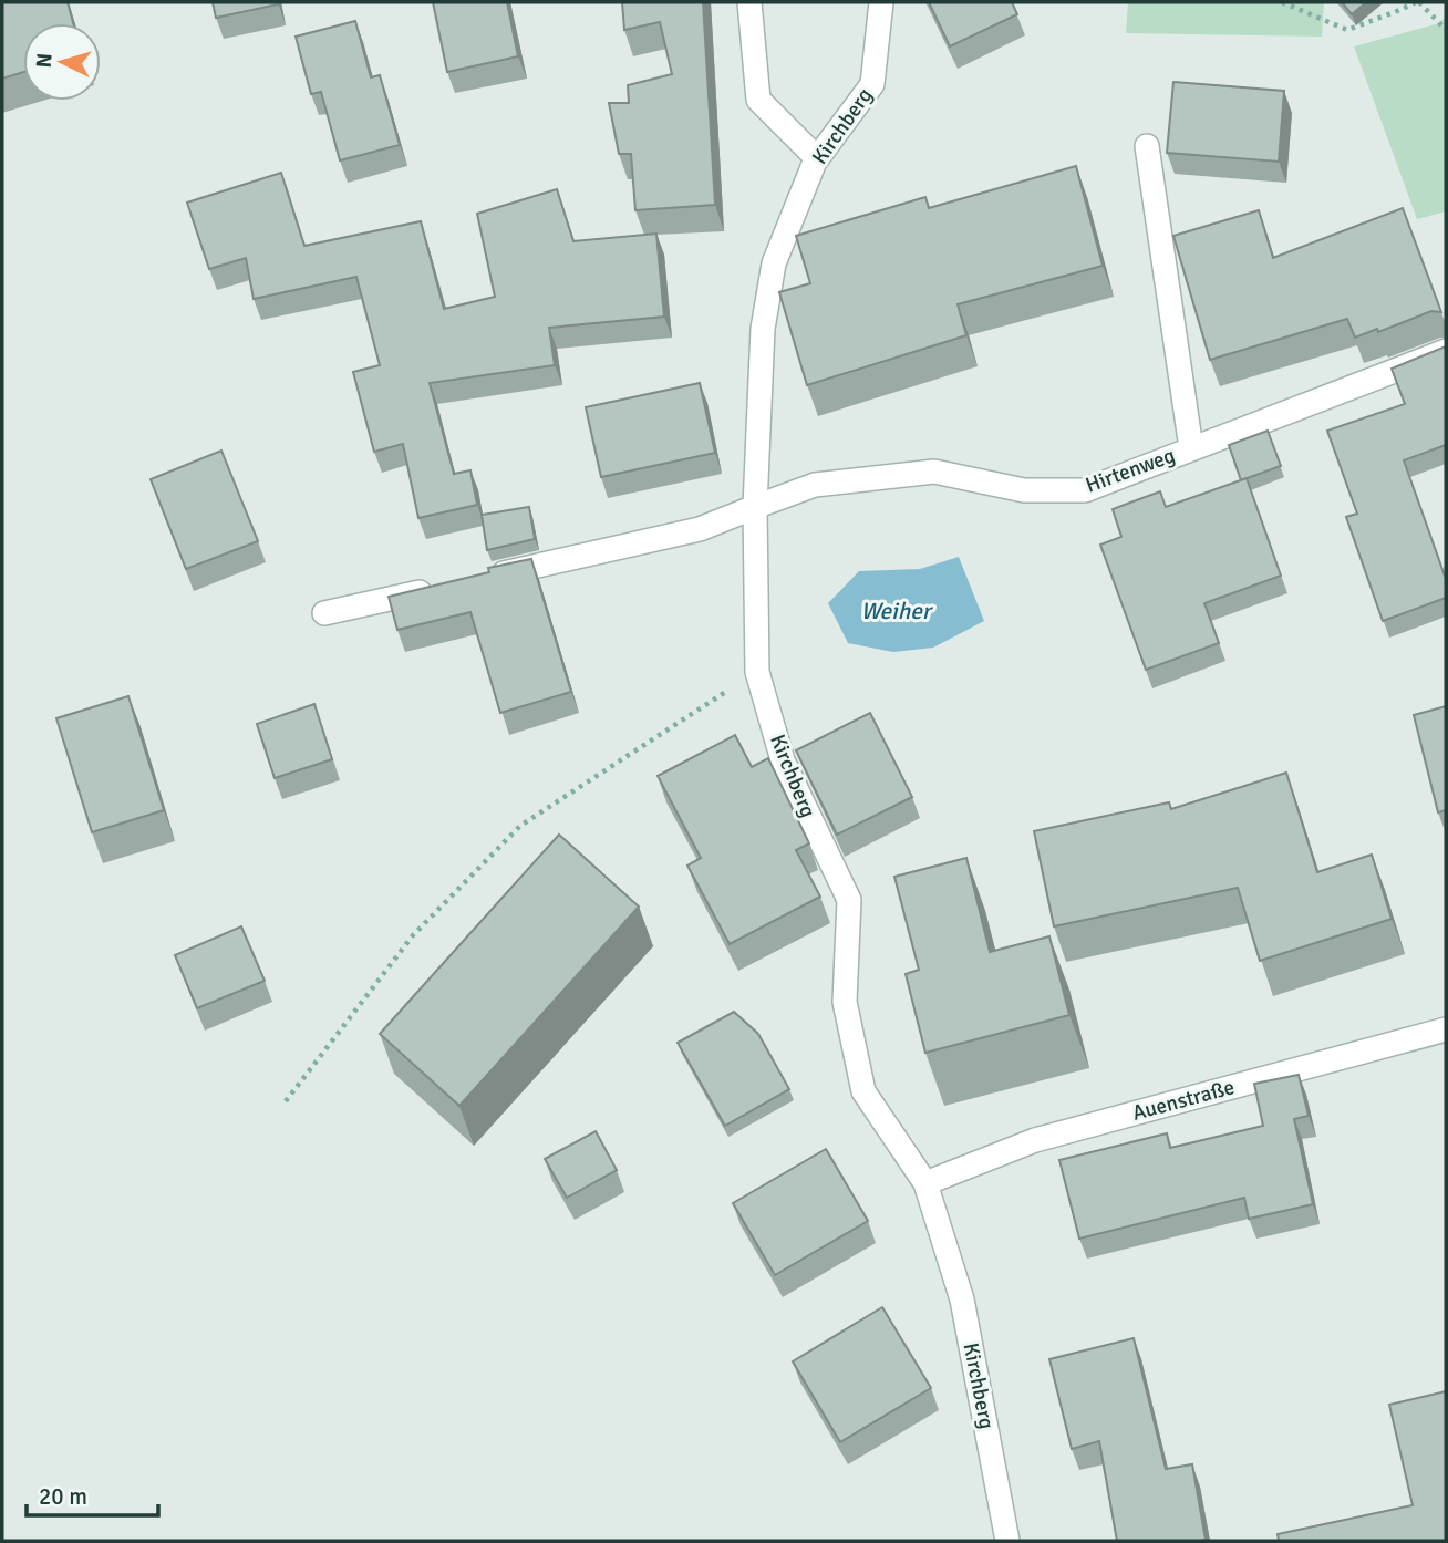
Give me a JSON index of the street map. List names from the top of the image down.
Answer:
{
  "streets": {
    "street": ["Kirchberg", "Hirtenweg", "Auenstraße"]
  },
  "crossings": [
    ["Kirchberg", "Hirtenweg"],
    ["Kirchberg", "Auenstraße"]
  ],
  "water": ["Weiher"],
  "scale_bar": "20 m",
  "north": "left"
}
